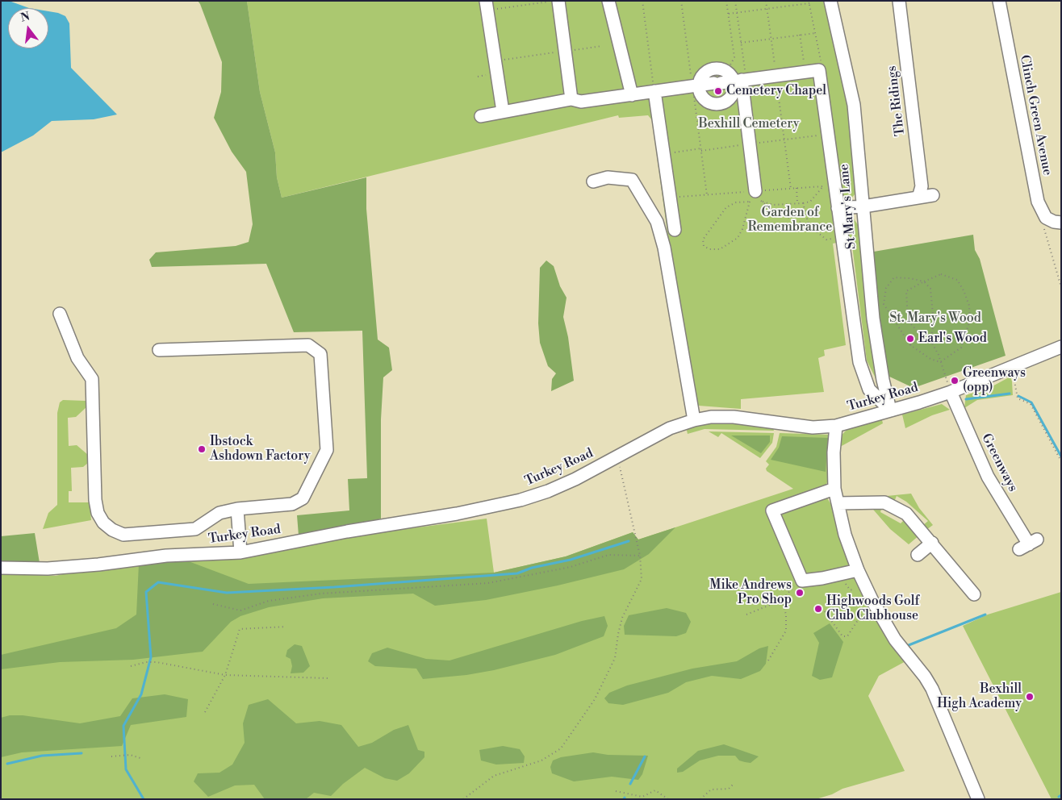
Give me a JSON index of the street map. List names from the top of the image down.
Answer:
{
  "streets": {
    "street": [
      "The Ridings",
      "Clinch Green Avenue",
      "St Mary's Lane",
      "Turkey Road",
      "Greenways"
    ]
  },
  "crossings": [
    ["St Mary's Lane", "Turkey Road"],
    ["Turkey Road", "Greenways"]
  ],
  "parks": ["Bexhill Cemetery", "Garden of Remembrance", "St. Mary's Wood"],
  "places": [
    "Cemetery Chapel",
    "Earl's Wood",
    "Greenways (opp)",
    "Ibstock Ashdown Factory",
    "Mike Andrews Pro Shop",
    "Highwoods Golf Club Clubhouse",
    "Bexhill High Academy"
  ],
  "north": "top"
}
